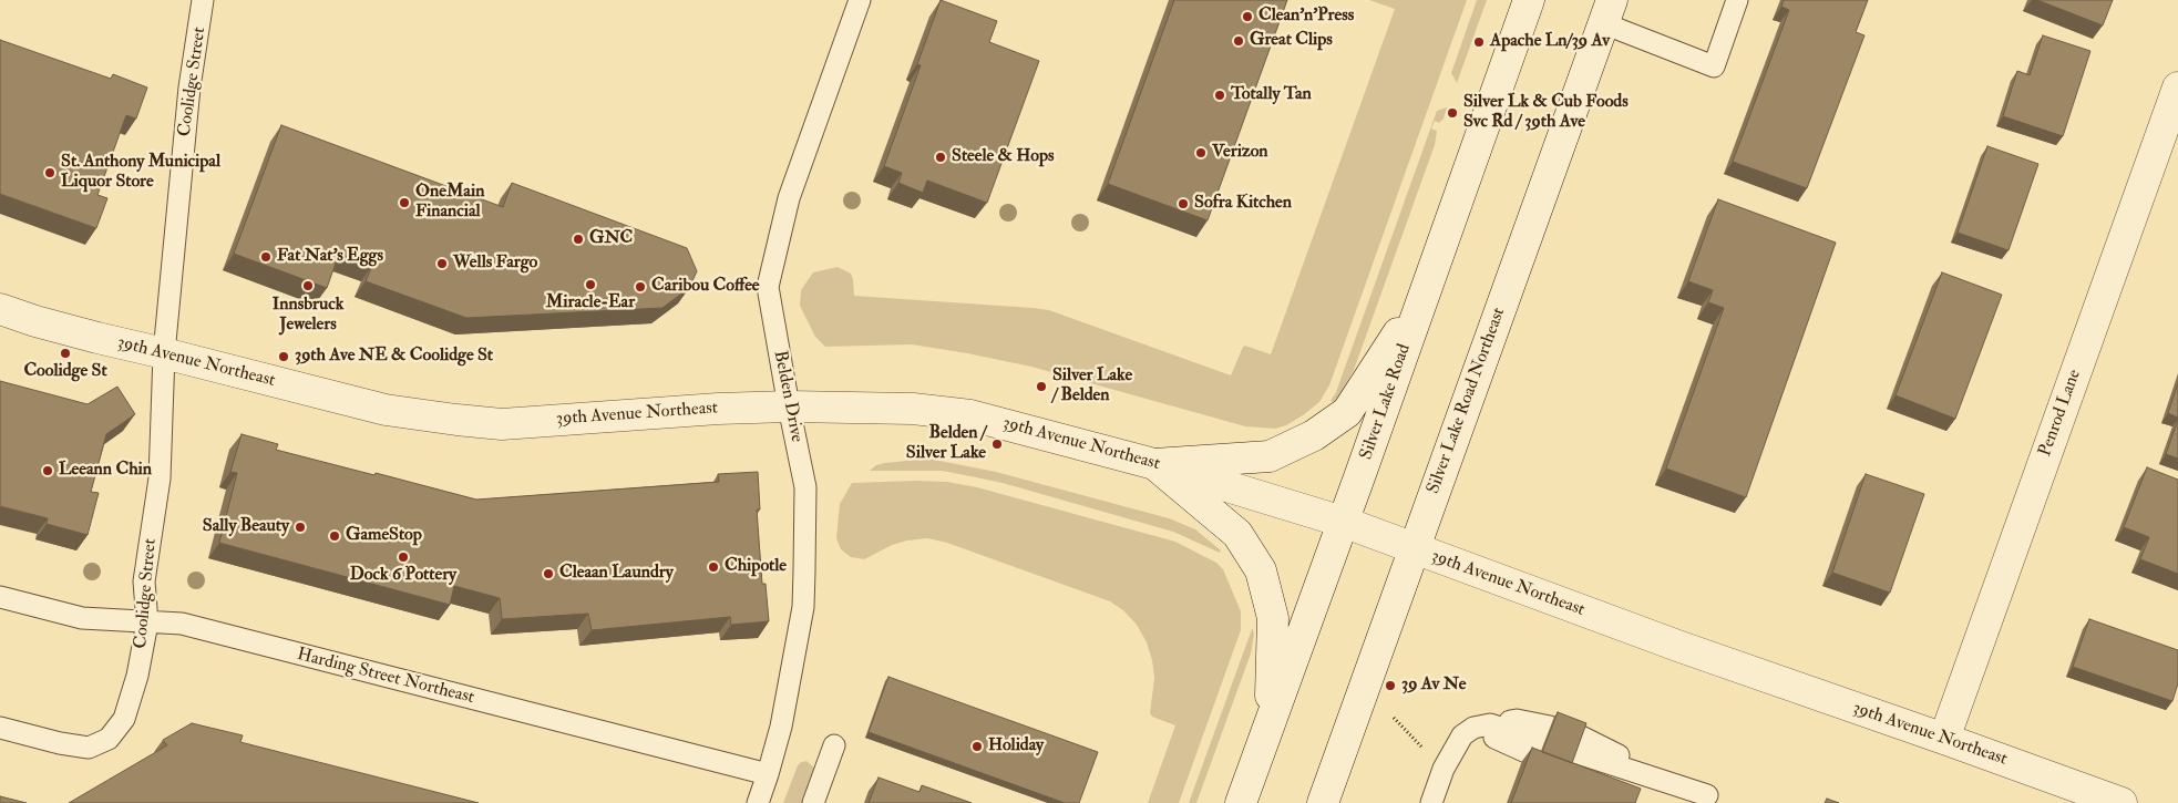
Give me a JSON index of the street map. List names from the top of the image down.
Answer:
{
  "streets": {
    "street": [
      "39th Avenue Northeast",
      "Silver Lake Road Northeast",
      "Silver Lake Road",
      "Penrod Lane"
    ],
    "lane": ["Coolidge Street", "Belden Drive", "Harding Street Northeast"]
  },
  "crossings": [
    ["Coolidge Street", "39th Avenue Northeast"],
    ["Coolidge Street", "Harding Street Northeast"],
    ["39th Avenue Northeast", "Belden Drive"],
    ["39th Avenue Northeast", "Silver Lake Road Northeast"],
    ["39th Avenue Northeast", "Silver Lake Road"],
    ["39th Avenue Northeast", "Penrod Lane"],
    ["Belden Drive", "Harding Street Northeast"]
  ],
  "places": [
    "Clean'n'Press",
    "Great Clips",
    "Apache Ln/39 Av",
    "Totally Tan",
    "Silver Lk & Cub Foods Svc Rd / 39th Ave",
    "Verizon",
    "Steele & Hops",
    "St. Anthony Municipal Liquor Store",
    "OneMain Financial",
    "Sofra Kitchen",
    "GNC",
    "Fat Nat's Eggs",
    "Wells Fargo",
    "Miracle-Ear",
    "Innsbruck Jewelers",
    "Caribou Coffee",
    "Coolidge St",
    "39th Ave NE & Coolidge St",
    "Silver Lake / Belden",
    "Belden / Silver Lake",
    "Leeann Chin",
    "Sally Beauty",
    "GameStop",
    "Dock 6 Pottery",
    "Chipotle",
    "Cleaan Laundry",
    "39 Av Ne",
    "Holiday"
  ]
}
